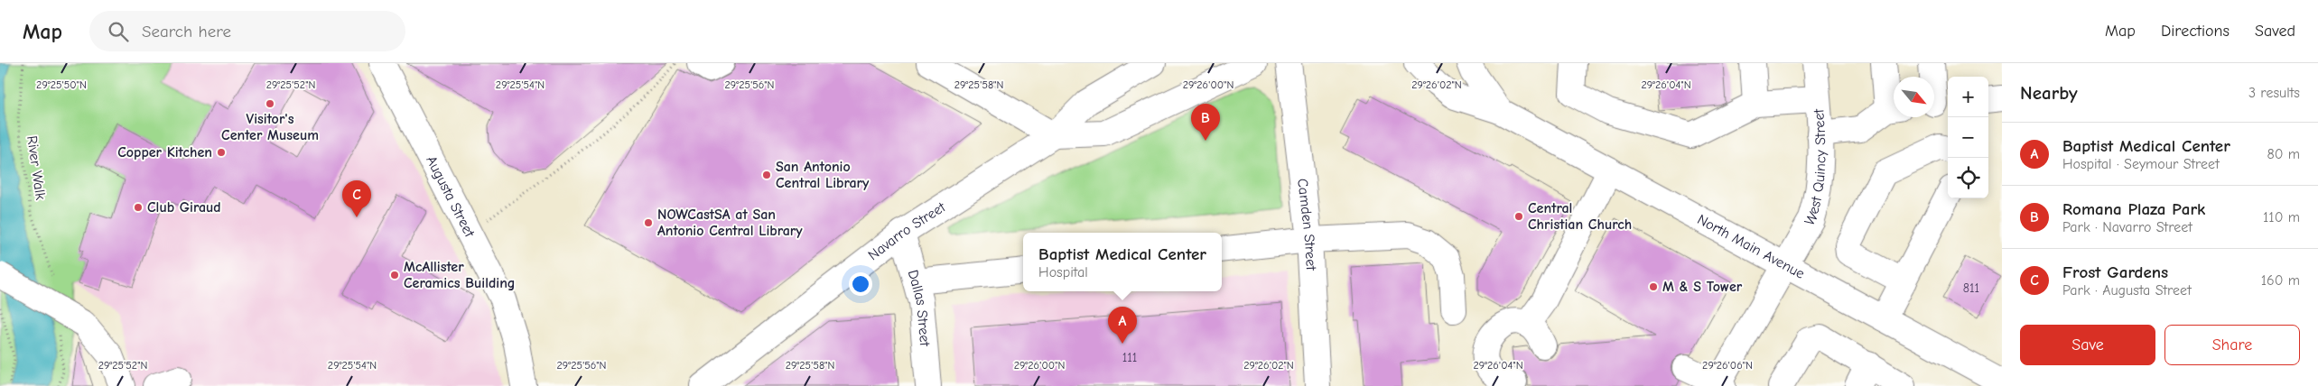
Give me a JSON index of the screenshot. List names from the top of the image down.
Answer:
{
  "streets": {
    "main road": [
      "West Quincy Street",
      "Augusta Street",
      "Camden Street",
      "Navarro Street",
      "North Main Avenue",
      "Dallas Street"
    ],
    "path": ["River Walk"]
  },
  "crossings": [
    ["West Quincy Street", "North Main Avenue"],
    ["Navarro Street", "Dallas Street"]
  ],
  "places": [
    "Visitor's Center Museum",
    "Copper Kitchen",
    "San Antonio Central Library",
    "Club Giraud",
    "Central Christian Church",
    "NOWCastSA at San Antonio Central Library",
    "McAllister Ceramics Building",
    "M & S Tower"
  ],
  "house_numbers": ["811", "111"],
  "north": "bottom right",
  "page": {
    "header": "Map",
    "search": "Search here",
    "nav": ["Map", "Directions", "Saved"],
    "heading": ["Nearby", "3 results"],
    "map_buttons": ["+", "−"],
    "pins": ["B", "C", "A"],
    "list": [
      {
        "mark": "A",
        "name": "Baptist Medical Center",
        "note": "Hospital · Seymour Street",
        "value": "80 m"
      },
      {
        "mark": "B",
        "name": "Romana Plaza Park",
        "note": "Park · Navarro Street",
        "value": "110 m"
      },
      {
        "mark": "C",
        "name": "Frost Gardens",
        "note": "Park · Augusta Street",
        "value": "160 m"
      }
    ],
    "popup": ["Baptist Medical Center", "Hospital"],
    "buttons": ["Save", "Share"]
  },
  "coordinates": [
    "29°25'50\"N",
    "29°25'52\"N",
    "29°25'54\"N",
    "29°25'56\"N",
    "29°25'58\"N",
    "29°26'00\"N",
    "29°26'02\"N",
    "29°26'04\"N",
    "29°26'06\"N"
  ]
}
